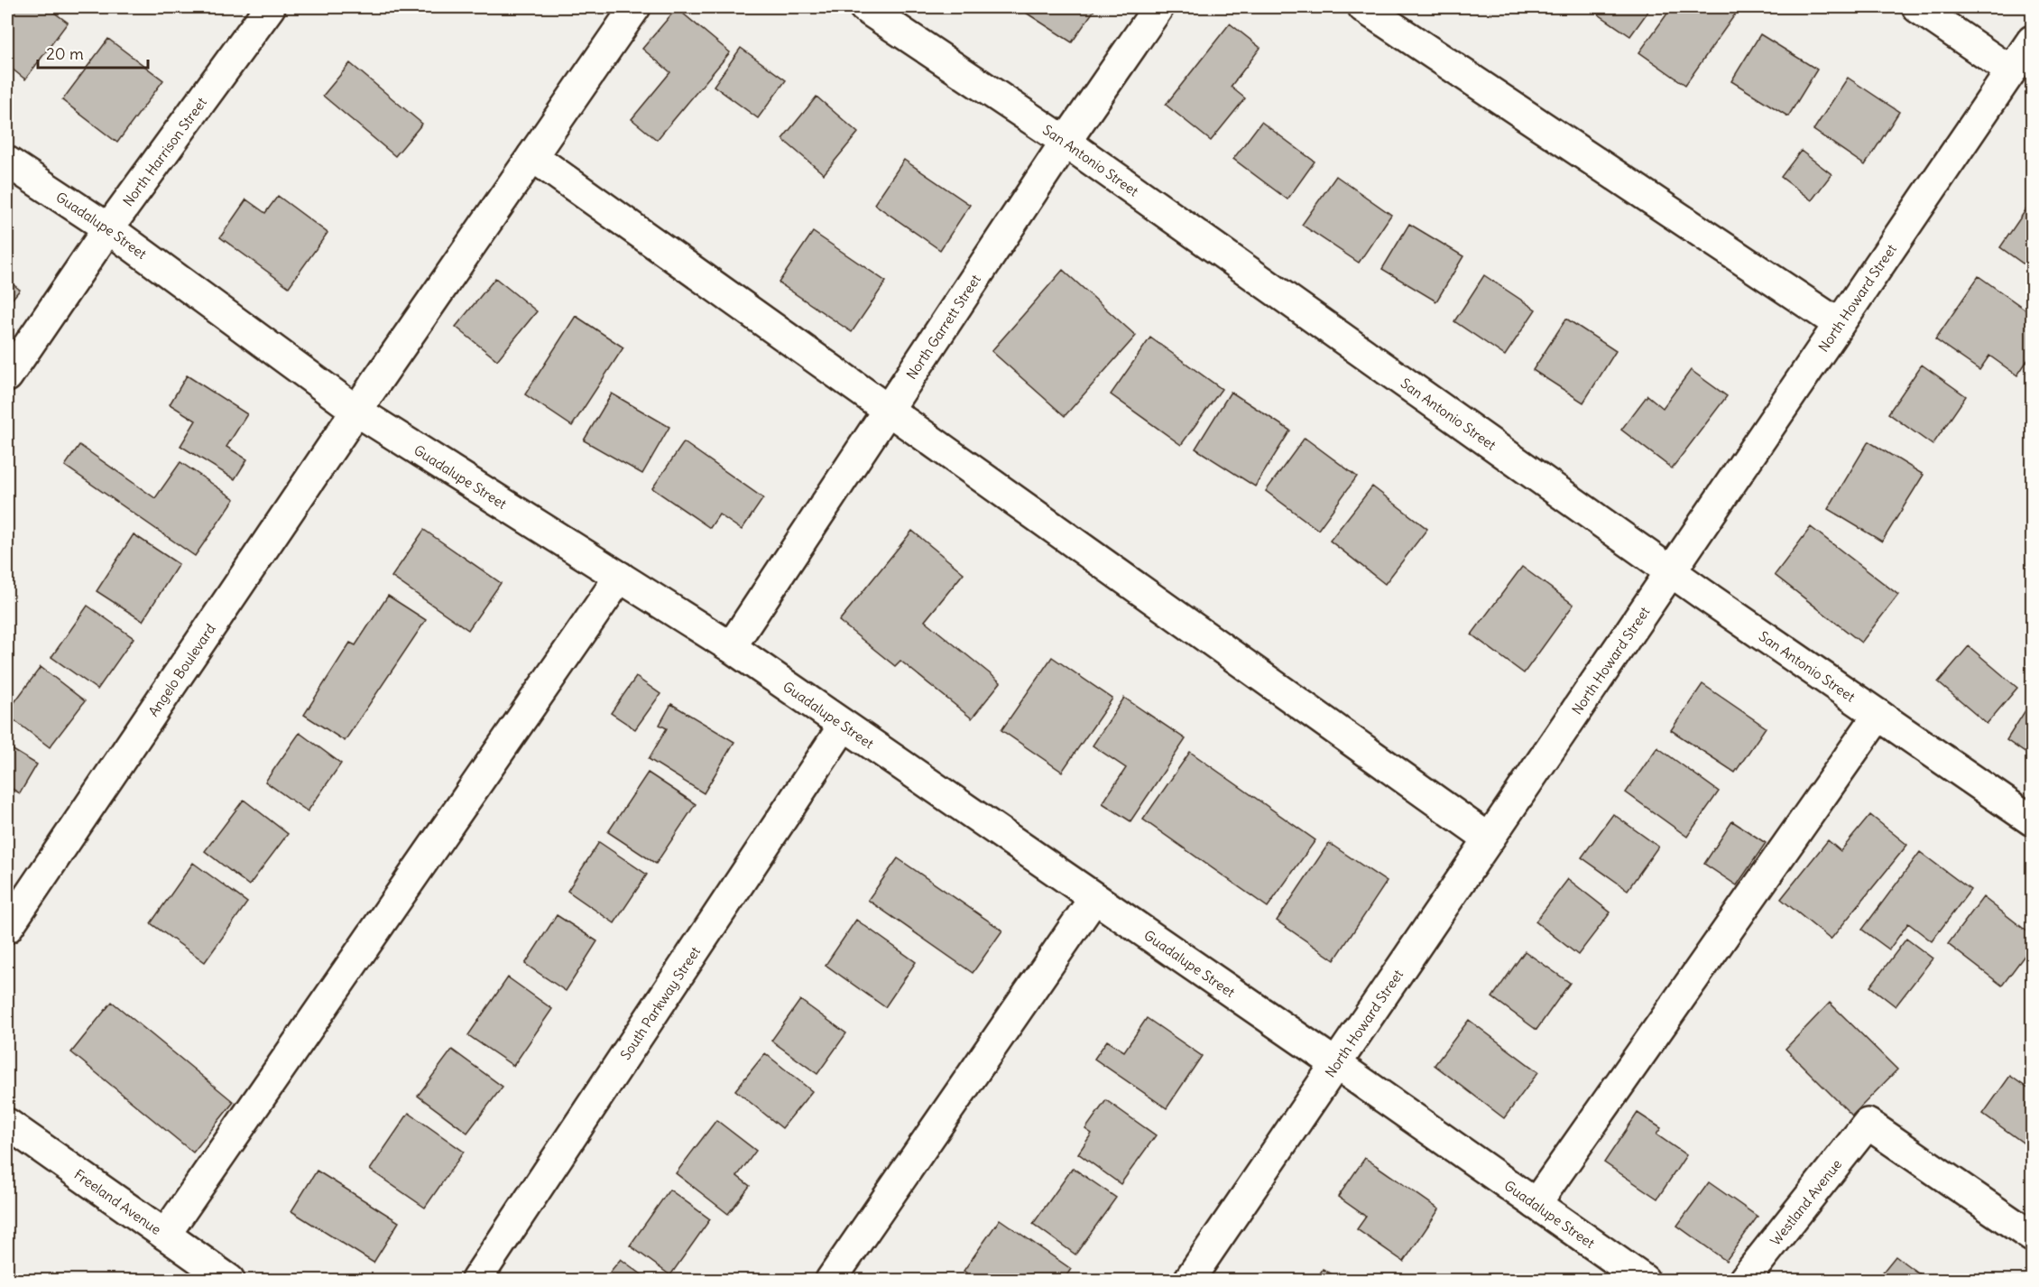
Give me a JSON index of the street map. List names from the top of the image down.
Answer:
{
  "streets": {
    "street": [
      "North Harrison Street",
      "San Antonio Street",
      "Guadalupe Street",
      "North Howard Street",
      "North Garrett Street",
      "Angelo Boulevard",
      "South Parkway Street",
      "Freeland Avenue",
      "Westland Avenue"
    ]
  },
  "crossings": [
    ["North Harrison Street", "Guadalupe Street"],
    ["San Antonio Street", "North Howard Street"],
    ["San Antonio Street", "North Garrett Street"],
    ["Guadalupe Street", "North Howard Street"],
    ["Guadalupe Street", "North Garrett Street"],
    ["Guadalupe Street", "Angelo Boulevard"],
    ["Guadalupe Street", "South Parkway Street"]
  ],
  "scale_bar": "20 m"
}
